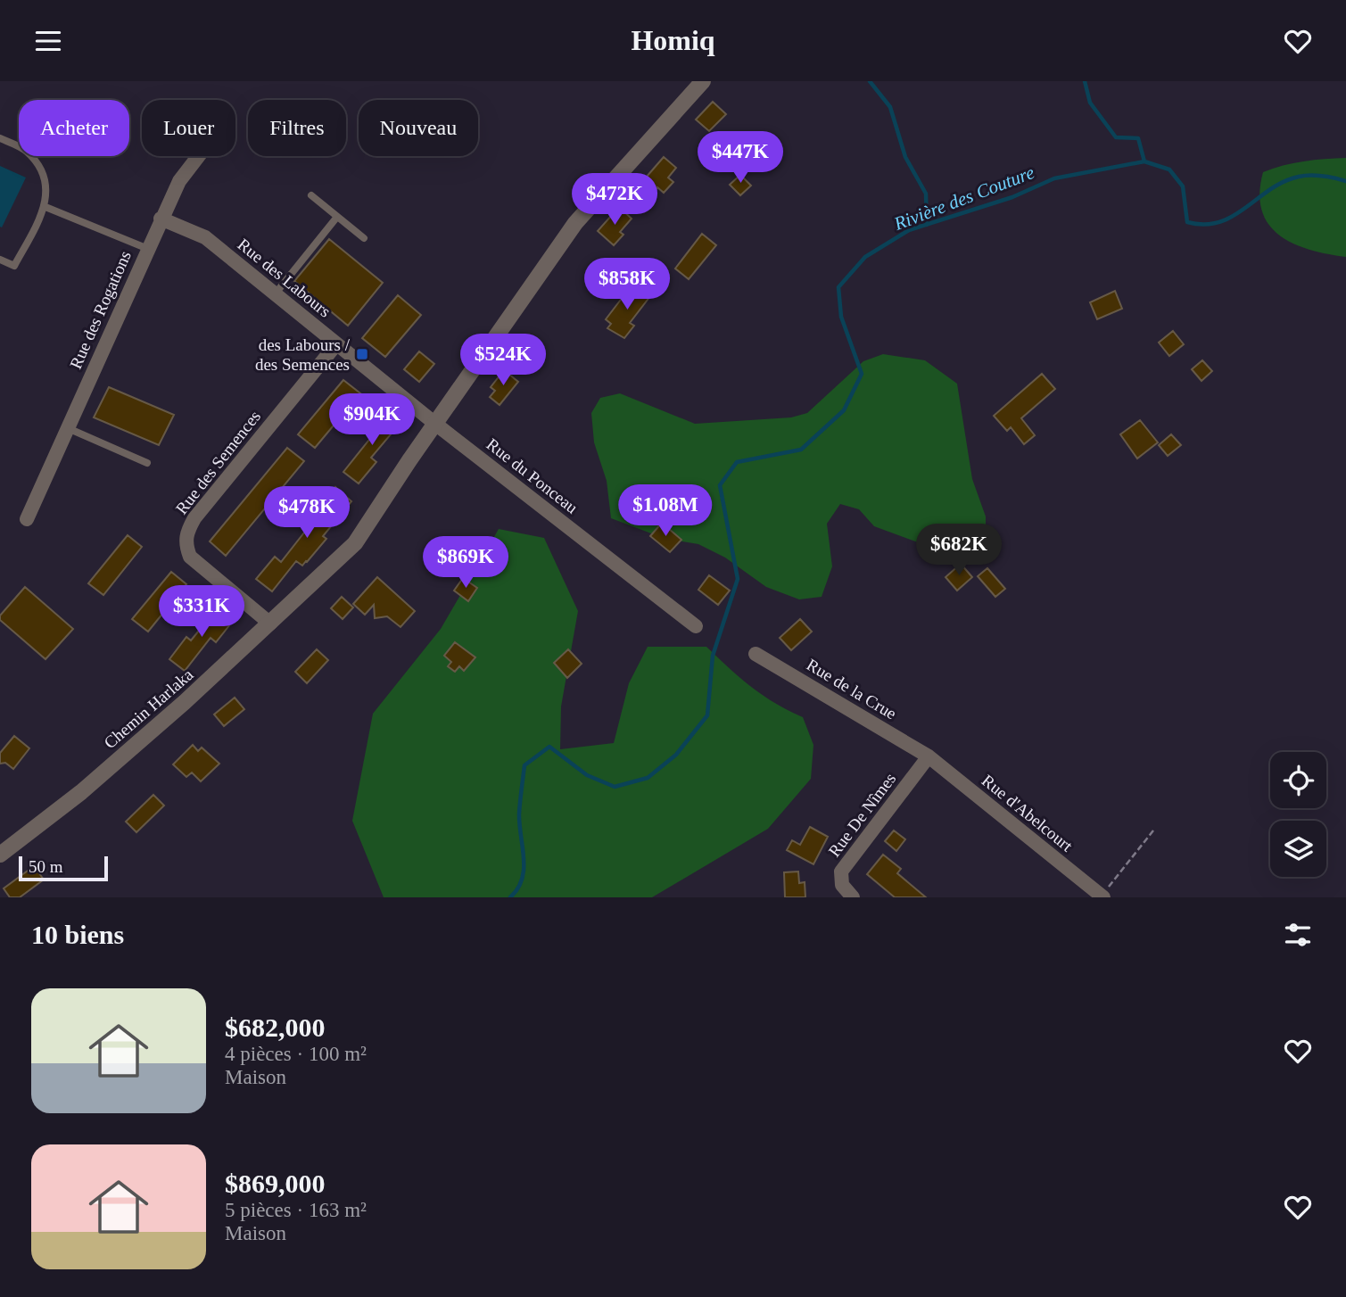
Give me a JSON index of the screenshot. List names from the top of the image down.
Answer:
{
  "streets": {
    "street": [
      "Rue des Labours",
      "Rue des Rogations",
      "Rue des Semences",
      "Rue du Ponceau",
      "Rue de la Crue",
      "Chemin Harlaka",
      "Rue d'Abelcourt",
      "Rue De Nîmes"
    ]
  },
  "crossings": [
    ["Rue des Labours", "Rue des Rogations"],
    ["Rue des Labours", "Rue des Semences"],
    ["Rue des Labours", "Rue du Ponceau"],
    ["Rue des Labours", "Chemin Harlaka"],
    ["Rue des Semences", "Chemin Harlaka"],
    ["Rue du Ponceau", "Chemin Harlaka"],
    ["Rue de la Crue", "Rue d'Abelcourt"],
    ["Rue de la Crue", "Rue De Nîmes"],
    ["Rue d'Abelcourt", "Rue De Nîmes"]
  ],
  "water": ["Rivière des Couture"],
  "places": {
    "transit": ["des Labours / des Semences"]
  },
  "scale_bar": "50 m",
  "page": {
    "header": "Homiq",
    "chip": [
      "Acheter",
      "Louer",
      "Filtres",
      "Nouveau"
    ],
    "price": [
      "$447K",
      "$472K",
      "$858K",
      "$524K",
      "$904K",
      "$1.08M",
      "$478K",
      "$682K",
      "$869K",
      "$331K"
    ],
    "scale": "50 m",
    "heading": "10 biens",
    "list": [
      {
        "name": "$682,000",
        "note": "4 pièces · 100 m² · Maison"
      },
      {
        "name": "$869,000",
        "note": "5 pièces · 163 m² · Maison"
      }
    ]
  }
}
